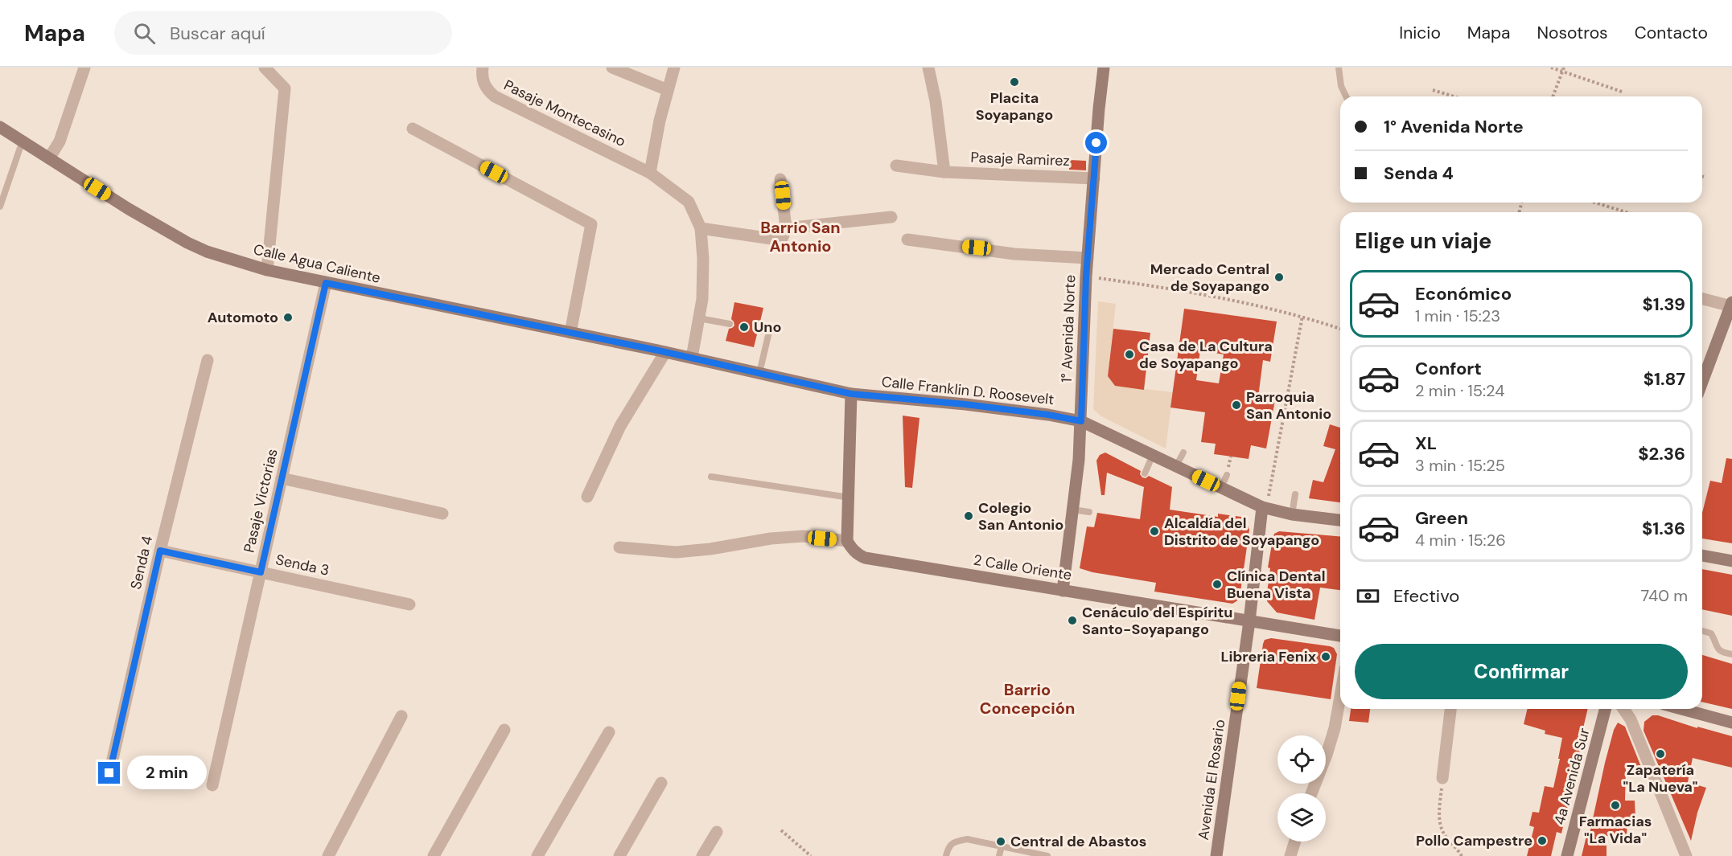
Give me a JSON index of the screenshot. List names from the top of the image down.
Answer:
{
  "streets": {
    "main road": [
      "Calle Agua Caliente",
      "1° Avenida Norte",
      "Calle Franklin D. Roosevelt",
      "2 Calle Oriente",
      "4a Avenida Sur",
      "Avenida El Rosario"
    ],
    "street": [
      "Pasaje Montecasino",
      "Pasaje Ramirez",
      "Pasaje Victorias",
      "Senda 4",
      "Senda 3"
    ]
  },
  "crossings": [
    ["Pasaje Ramirez", "1° Avenida Norte"],
    ["Calle Agua Caliente", "Calle Franklin D. Roosevelt"],
    ["Calle Agua Caliente", "Pasaje Victorias"],
    ["1° Avenida Norte", "Calle Franklin D. Roosevelt"],
    ["1° Avenida Norte", "2 Calle Oriente"],
    ["Calle Franklin D. Roosevelt", "Avenida El Rosario"],
    ["Pasaje Victorias", "Senda 3"],
    ["Senda 4", "Senda 3"],
    ["2 Calle Oriente", "Avenida El Rosario"]
  ],
  "districts": ["Barrio San Antonio", "Barrio Concepción"],
  "places": [
    "Placita Soyapango",
    "Mercado Central de Soyapango",
    "Automoto",
    "Uno",
    "Casa de La Cultura de Soyapango",
    "Parroquia San Antonio",
    "Colegio San Antonio",
    "Alcaldía del Distrito de Soyapango",
    "Clínica Dental Buena Vista",
    "Cenáculo del Espíritu Santo-Soyapango",
    "Libreria Fenix",
    "Zapatería \"La Nueva\"",
    "Farmacias \"La Vida\"",
    "Pollo Campestre",
    "Central de Abastos"
  ],
  "page": {
    "header": "Mapa",
    "search": "Buscar aquí",
    "nav": [
      "Inicio",
      "Mapa",
      "Nosotros",
      "Contacto"
    ],
    "banner": ["1° Avenida Norte", "Senda 4"],
    "heading": "Elige un viaje",
    "list": [
      {
        "name": "Económico",
        "note": "1 min · 15:23",
        "value": "$1.39"
      },
      {
        "name": "Confort",
        "note": "2 min · 15:24",
        "value": "$1.87"
      },
      {
        "name": "XL",
        "note": "3 min · 15:25",
        "value": "$2.36"
      },
      {
        "name": "Green",
        "note": "4 min · 15:26",
        "value": "$1.36"
      }
    ],
    "pay": ["Efectivo", "740 m"],
    "buttons": "Confirmar",
    "bubble": "2 min"
  }
}
